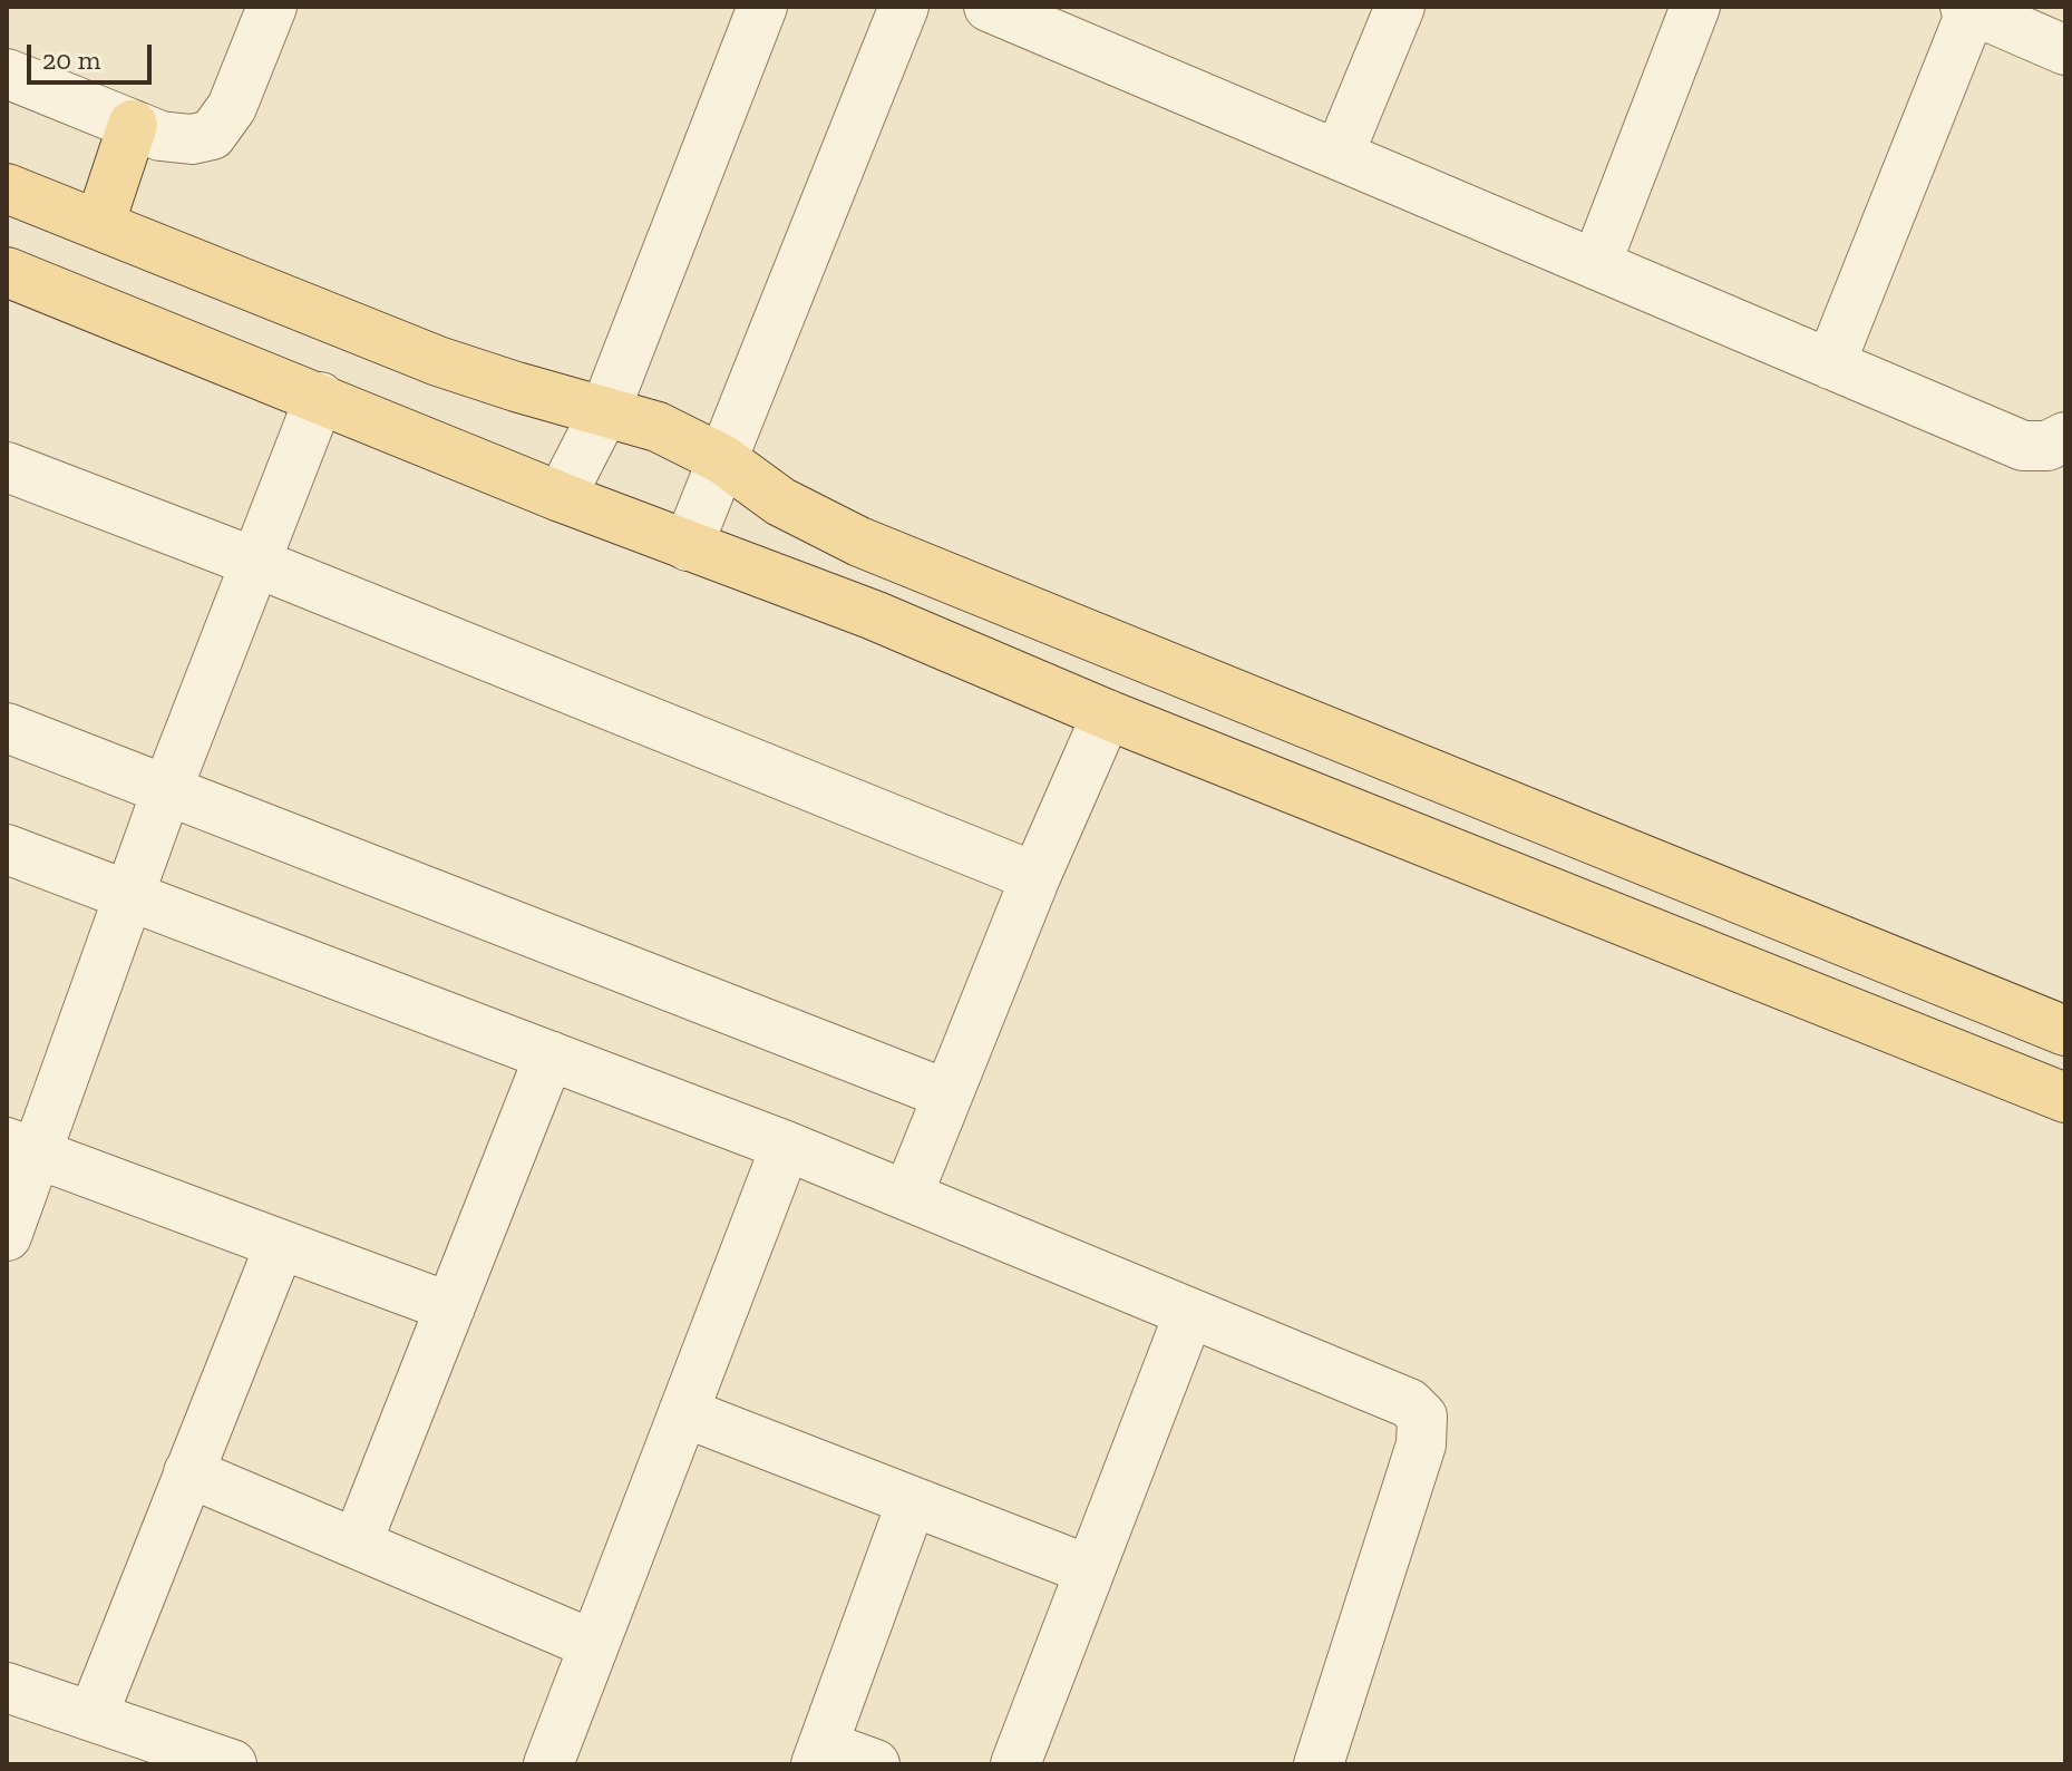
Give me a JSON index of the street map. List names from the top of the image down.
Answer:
{
  "scale_bar": "20 m"
}
